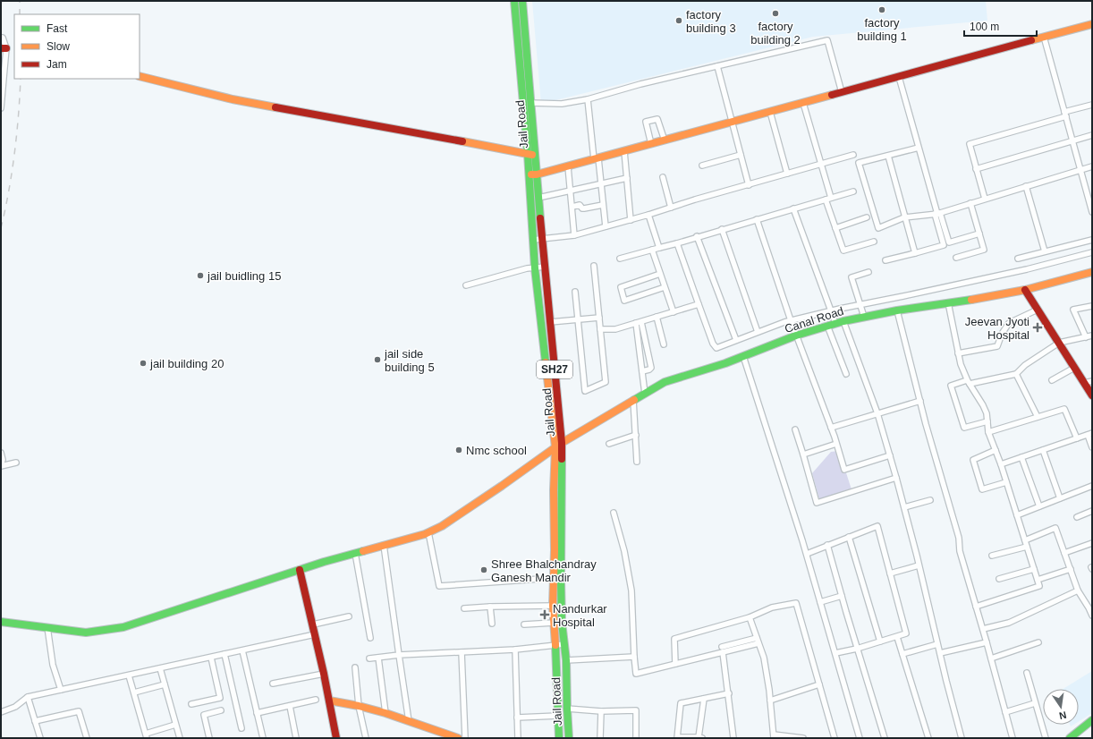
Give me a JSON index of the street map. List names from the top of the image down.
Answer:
{
  "streets": {
    "street": ["Jail Road", "Canal Road", "SH27"]
  },
  "crossings": [
    ["Jail Road", "Canal Road"]
  ],
  "places": {
    "other": [
      "factory building 1",
      "factory building 2",
      "factory building 3",
      "jail buidling 15",
      "jail side building 5",
      "jail building 20",
      "Nmc school",
      "Shree Bhalchandray Ganesh Mandir"
    ],
    "health": ["Jeevan Jyoti Hospital", "Nandurkar Hospital"]
  },
  "legend": ["Fast", "Slow", "Jam"],
  "scale_bar": "100 m",
  "north": "bottom"
}
